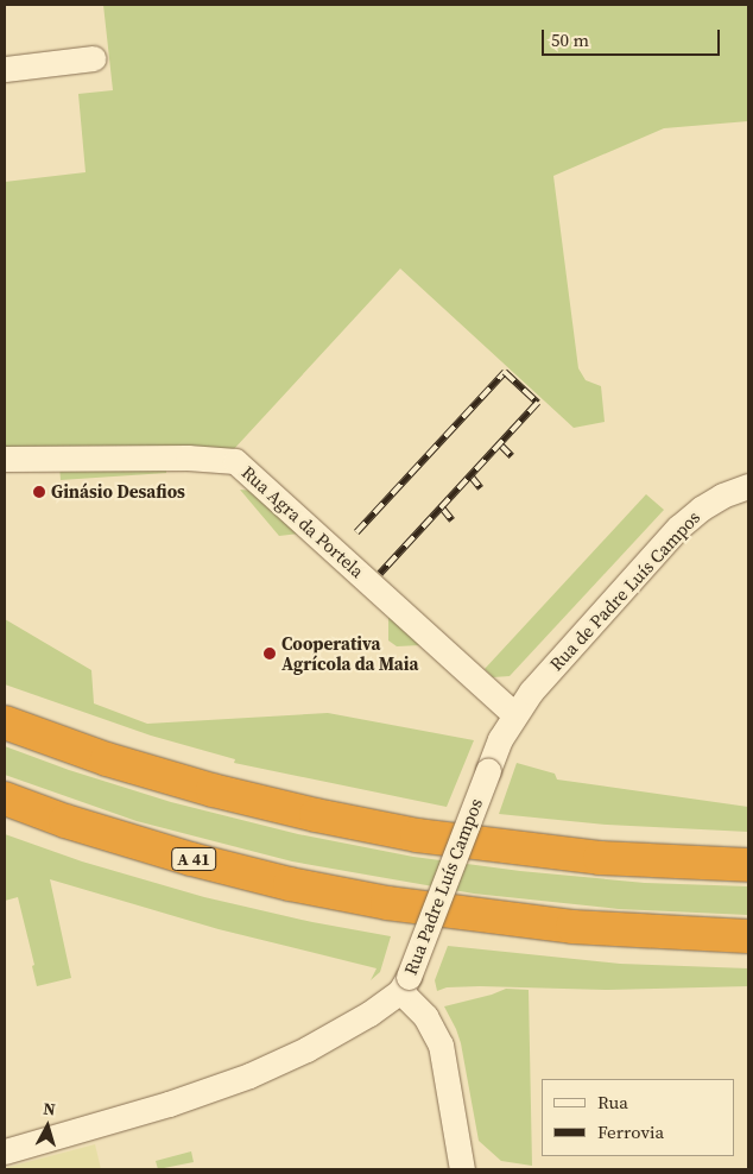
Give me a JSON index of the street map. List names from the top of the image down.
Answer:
{
  "streets": {
    "highway": ["A 41"],
    "street": ["Rua Agra da Portela", "Rua de Padre Luís Campos", "Rua Padre Luís Campos"]
  },
  "crossings": [
    ["Rua Agra da Portela", "Rua de Padre Luís Campos"],
    ["Rua Agra da Portela", "Rua Padre Luís Campos"],
    ["Rua de Padre Luís Campos", "Rua Padre Luís Campos"]
  ],
  "places": ["Ginásio Desafios", "Cooperativa Agrícola da Maia"],
  "legend": ["Rua", "Ferrovia"],
  "scale_bar": "50 m",
  "north": "top"
}
